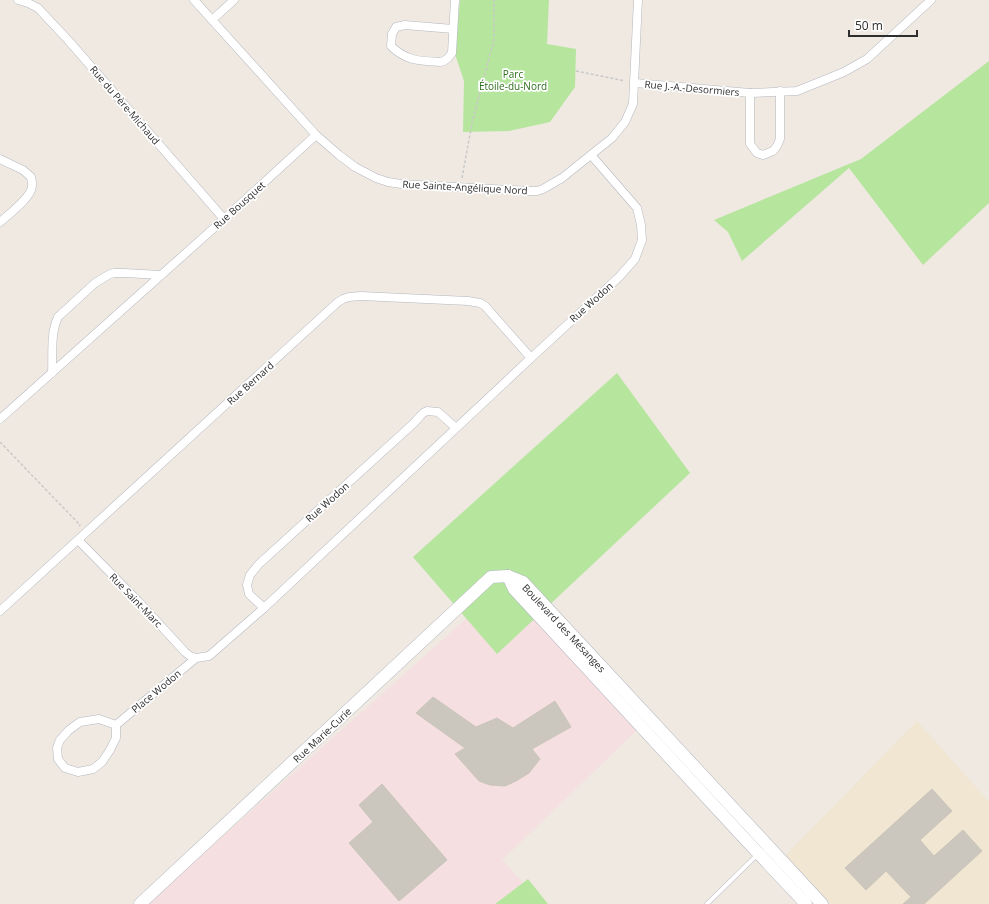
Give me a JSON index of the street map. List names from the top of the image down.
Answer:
{
  "streets": {
    "street": [
      "Rue J.-A.-Desormiers",
      "Rue du Père-Michaud",
      "Rue Sainte-Angélique Nord",
      "Rue Bousquet",
      "Rue Wodon",
      "Rue Bernard",
      "Rue Saint-Marc",
      "Boulevard des Mésanges",
      "Place Wodon",
      "Rue Marie-Curie"
    ]
  },
  "crossings": [
    ["Rue J.-A.-Desormiers", "Rue Sainte-Angélique Nord"],
    ["Rue du Père-Michaud", "Rue Bousquet"],
    ["Rue Sainte-Angélique Nord", "Rue Bousquet"],
    ["Rue Sainte-Angélique Nord", "Rue Wodon"],
    ["Rue Wodon", "Rue Bernard"],
    ["Rue Wodon", "Rue Saint-Marc"],
    ["Rue Wodon", "Place Wodon"],
    ["Rue Bernard", "Rue Saint-Marc"],
    ["Rue Saint-Marc", "Place Wodon"],
    ["Boulevard des Mésanges", "Rue Marie-Curie"]
  ],
  "parks": ["Parc Étoile-du-Nord"],
  "scale_bar": "50 m"
}
